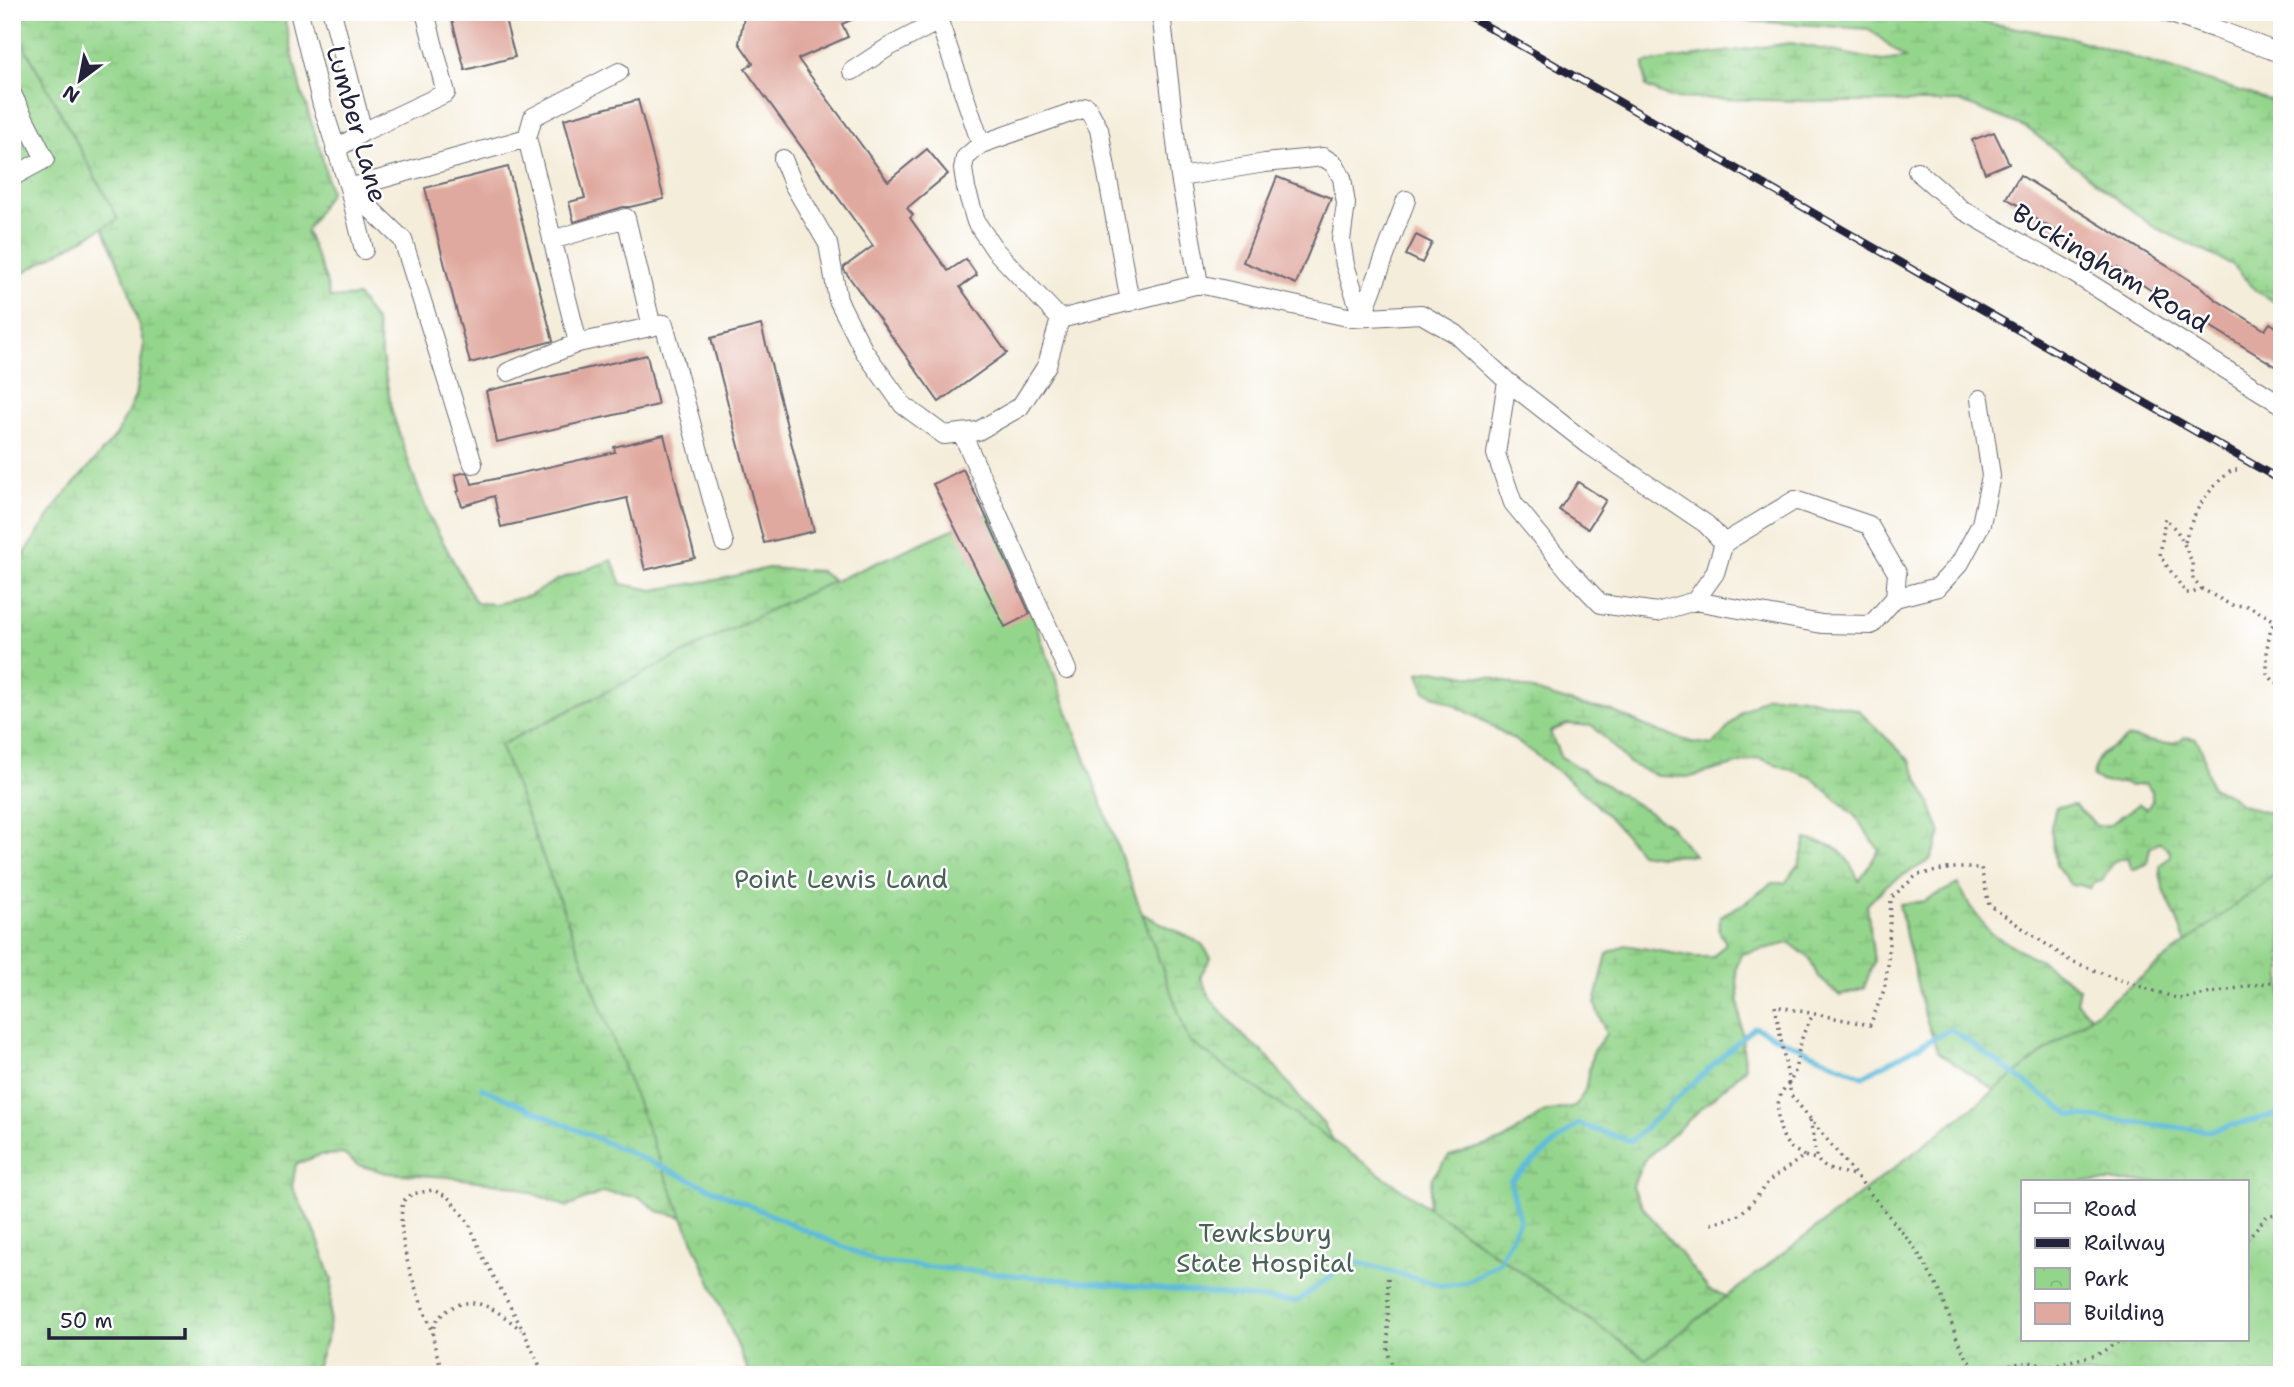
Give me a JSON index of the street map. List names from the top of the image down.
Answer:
{
  "streets": {
    "street": ["Lumber Lane", "Buckingham Road"]
  },
  "parks": ["Point Lewis Land", "Tewksbury State Hospital"],
  "legend": [
    "Road",
    "Railway",
    "Park",
    "Building"
  ],
  "scale_bar": "50 m",
  "north": "bottom left"
}
